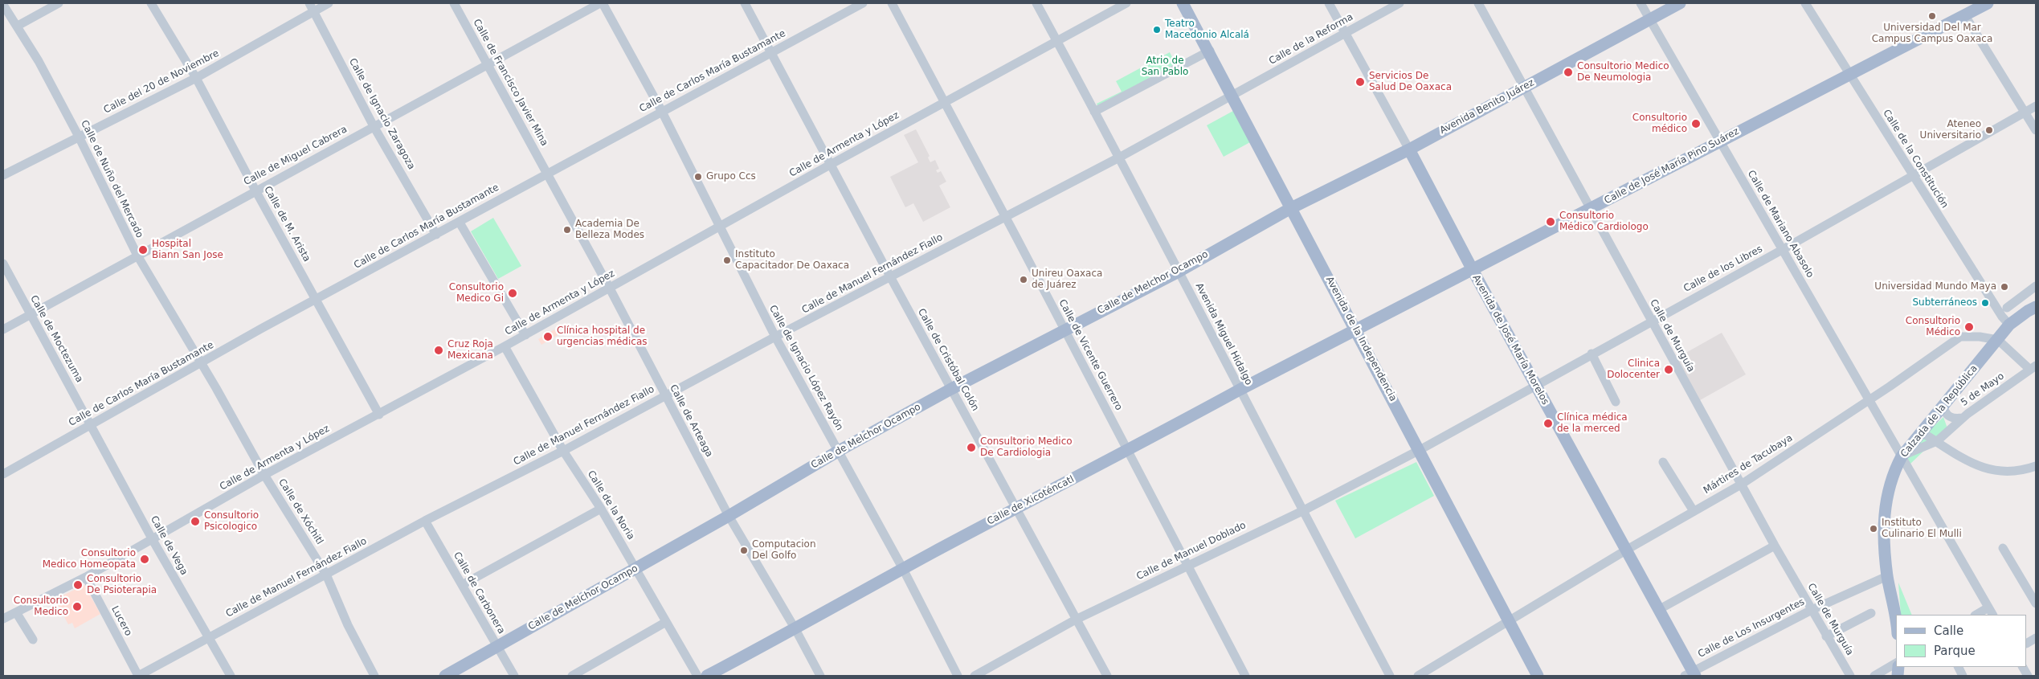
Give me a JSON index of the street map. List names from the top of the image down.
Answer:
{
  "streets": {
    "main road": [
      "Avenida Benito Juárez",
      "Calle de José María Pino Suárez",
      "Calle de Melchor Ocampo",
      "Avenida de la Independencia",
      "Avenida de José María Morelos",
      "Calzada de la República",
      "Calle de Xicoténcatl"
    ],
    "street": [
      "Calle de la Reforma",
      "Calle de Carlos María Bustamante",
      "Calle del 20 de Noviembre",
      "Calle de Francisco Javier Mina",
      "Calle de Ignacio Zaragoza",
      "Calle de Armenta y López",
      "Calle de Miguel Cabrera",
      "Calle de la Constitución",
      "Calle de Nuño del Mercado",
      "Calle de M. Arista",
      "Calle de Mariano Abasolo",
      "Calle de los Libres",
      "Calle de Manuel Fernández Fiallo",
      "Avenida Miguel Hidalgo",
      "Calle de Murguía",
      "Calle de Moctezuma",
      "Calle de Vicente Guerrero",
      "Calle de Cristóbal Colón",
      "Calle de Ignacio López Rayón",
      "5 de Mayo",
      "Calle de Arteaga",
      "Mártires de Tacubaya",
      "Calle de la Noria",
      "Calle de Xóchitl",
      "Calle de Vega",
      "Calle de Manuel Doblado",
      "Calle de Carbonera",
      "Lucero",
      "Calle de Los Insurgentes"
    ]
  },
  "crossings": [
    ["Calle de la Reforma", "Calle de Manuel Fernández Fiallo"],
    ["Calle de la Reforma", "Avenida de la Independencia"],
    ["Calle de la Reforma", "Avenida de José María Morelos"],
    ["Calle de Carlos María Bustamante", "Calle de Francisco Javier Mina"],
    ["Calle de Carlos María Bustamante", "Calle de Ignacio Zaragoza"],
    ["Calle de Carlos María Bustamante", "Calle de Nuño del Mercado"],
    ["Calle de Carlos María Bustamante", "Calle de M. Arista"],
    ["Calle de Carlos María Bustamante", "Calle de Moctezuma"],
    ["Calle de Carlos María Bustamante", "Calle de Cristóbal Colón"],
    ["Calle de Carlos María Bustamante", "Calle de Ignacio López Rayón"],
    ["Calle de Carlos María Bustamante", "Calle de Arteaga"],
    ["Calle de Carlos María Bustamante", "Calle de Xóchitl"],
    ["Calle de Carlos María Bustamante", "Calle de Vega"],
    ["Calle del 20 de Noviembre", "Calle de Ignacio Zaragoza"],
    ["Calle del 20 de Noviembre", "Calle de Nuño del Mercado"],
    ["Calle del 20 de Noviembre", "Calle de M. Arista"],
    ["Calle de Francisco Javier Mina", "Calle de Miguel Cabrera"],
    ["Calle de Francisco Javier Mina", "Calle de Arteaga"],
    ["Avenida Benito Juárez", "Calle de Mariano Abasolo"],
    ["Avenida Benito Juárez", "Calle de Melchor Ocampo"],
    ["Avenida Benito Juárez", "Calle de Murguía"],
    ["Avenida Benito Juárez", "Avenida de la Independencia"],
    ["Avenida Benito Juárez", "Avenida de José María Morelos"],
    ["Calle de Ignacio Zaragoza", "Calle de Miguel Cabrera"],
    ["Calle de Armenta y López", "Calle de M. Arista"],
    ["Calle de Armenta y López", "Avenida Miguel Hidalgo"],
    ["Calle de Armenta y López", "Calle de Vicente Guerrero"],
    ["Calle de Armenta y López", "Calle de Cristóbal Colón"],
    ["Calle de Armenta y López", "Calle de Ignacio López Rayón"],
    ["Calle de Armenta y López", "Calle de Arteaga"],
    ["Calle de Armenta y López", "Calle de la Noria"],
    ["Calle de Armenta y López", "Calle de Xóchitl"],
    ["Calle de Armenta y López", "Calle de Vega"],
    ["Calle de Armenta y López", "Lucero"],
    ["Calle de Miguel Cabrera", "Calle de Nuño del Mercado"],
    ["Calle de Miguel Cabrera", "Calle de M. Arista"],
    ["Calle de Miguel Cabrera", "Calle de Moctezuma"],
    ["Calle de la Constitución", "Calle de José María Pino Suárez"],
    ["Calle de la Constitución", "Calle de los Libres"],
    ["Calle de la Constitución", "Calzada de la República"],
    ["Calle de José María Pino Suárez", "Calle de Mariano Abasolo"],
    ["Calle de José María Pino Suárez", "Calle de Murguía"],
    ["Calle de José María Pino Suárez", "Avenida de la Independencia"],
    ["Calle de José María Pino Suárez", "Avenida de José María Morelos"],
    ["Calle de José María Pino Suárez", "Calle de Xicoténcatl"],
    ["Calle de Nuño del Mercado", "Calle de Xóchitl"],
    ["Calle de Mariano Abasolo", "Calle de los Libres"],
    ["Calle de Mariano Abasolo", "5 de Mayo"],
    ["Calle de Mariano Abasolo", "Calzada de la República"],
    ["Calle de Mariano Abasolo", "Mártires de Tacubaya"],
    ["Calle de los Libres", "Calle de Murguía"],
    ["Calle de los Libres", "Avenida de la Independencia"],
    ["Calle de los Libres", "Avenida de José María Morelos"],
    ["Calle de los Libres", "Calle de Manuel Doblado"],
    ["Calle de Manuel Fernández Fiallo", "Avenida Miguel Hidalgo"],
    ["Calle de Manuel Fernández Fiallo", "Avenida de la Independencia"],
    ["Calle de Manuel Fernández Fiallo", "Calle de Vicente Guerrero"],
    ["Calle de Manuel Fernández Fiallo", "Calle de Cristóbal Colón"],
    ["Calle de Manuel Fernández Fiallo", "Calle de Ignacio López Rayón"],
    ["Calle de Manuel Fernández Fiallo", "Calle de Arteaga"],
    ["Calle de Manuel Fernández Fiallo", "Calle de la Noria"],
    ["Calle de Manuel Fernández Fiallo", "Calle de Xóchitl"],
    ["Calle de Manuel Fernández Fiallo", "Calle de Vega"],
    ["Calle de Manuel Fernández Fiallo", "Calle de Carbonera"],
    ["Calle de Manuel Fernández Fiallo", "Lucero"],
    ["Calle de Melchor Ocampo", "Avenida Miguel Hidalgo"],
    ["Calle de Melchor Ocampo", "Avenida de la Independencia"],
    ["Calle de Melchor Ocampo", "Calle de Vicente Guerrero"],
    ["Calle de Melchor Ocampo", "Calle de Cristóbal Colón"],
    ["Calle de Melchor Ocampo", "Calle de Ignacio López Rayón"],
    ["Calle de Melchor Ocampo", "Calle de Arteaga"],
    ["Calle de Melchor Ocampo", "Calle de la Noria"],
    ["Calle de Melchor Ocampo", "Calle de Carbonera"],
    ["Avenida Miguel Hidalgo", "Calle de Xicoténcatl"],
    ["Avenida Miguel Hidalgo", "Calle de Manuel Doblado"],
    ["Calle de Murguía", "Mártires de Tacubaya"],
    ["Calle de Murguía", "Calle de Los Insurgentes"],
    ["Calle de Moctezuma", "Calle de Vega"],
    ["Avenida de la Independencia", "Mártires de Tacubaya"],
    ["Avenida de la Independencia", "Calle de Xicoténcatl"],
    ["Avenida de la Independencia", "Calle de Manuel Doblado"],
    ["Avenida de José María Morelos", "Mártires de Tacubaya"],
    ["Avenida de José María Morelos", "Calle de Los Insurgentes"],
    ["Calle de Vicente Guerrero", "Calle de Xicoténcatl"],
    ["Calle de Vicente Guerrero", "Calle de Manuel Doblado"],
    ["Calle de Cristóbal Colón", "Calle de Xicoténcatl"],
    ["Calle de Cristóbal Colón", "Calle de Manuel Doblado"],
    ["Calle de Ignacio López Rayón", "Calle de Xicoténcatl"],
    ["5 de Mayo", "Calzada de la República"],
    ["Calzada de la República", "Mártires de Tacubaya"],
    ["Calzada de la República", "Calle de Los Insurgentes"],
    ["Calle de Arteaga", "Calle de Xicoténcatl"]
  ],
  "parks": ["Atrio de San Pablo"],
  "places": [
    "Universidad Del Mar Campus Campus Oaxaca",
    "Teatro Macedonio Alcalá",
    "Consultorio Medico De Neumologia",
    "Servicios De Salud De Oaxaca",
    "Consultorio médico",
    "Ateneo Universitario",
    "Grupo Ccs",
    "Consultorio Médico Cardiologo",
    "Academia De Belleza Modes",
    "Hospital Biann San Jose",
    "Instituto Capacitador De Oaxaca",
    "Unireu Oaxaca de Juárez",
    "Universidad Mundo Maya",
    "Consultorio Medico Gi",
    "Subterráneos",
    "Consultorio Médico",
    "Clínica hospital de urgencias médicas",
    "Cruz Roja Mexicana",
    "Clinica Dolocenter",
    "Clínica médica de la merced",
    "Consultorio Medico De Cardiologia",
    "Consultorio Psicologico",
    "Instituto Culinario El Mulli",
    "Computacion Del Golfo",
    "Consultorio Medico Homeopata",
    "Consultorio De Psioterapia",
    "Consultorio Medico"
  ],
  "legend": ["Calle", "Parque"]
}
